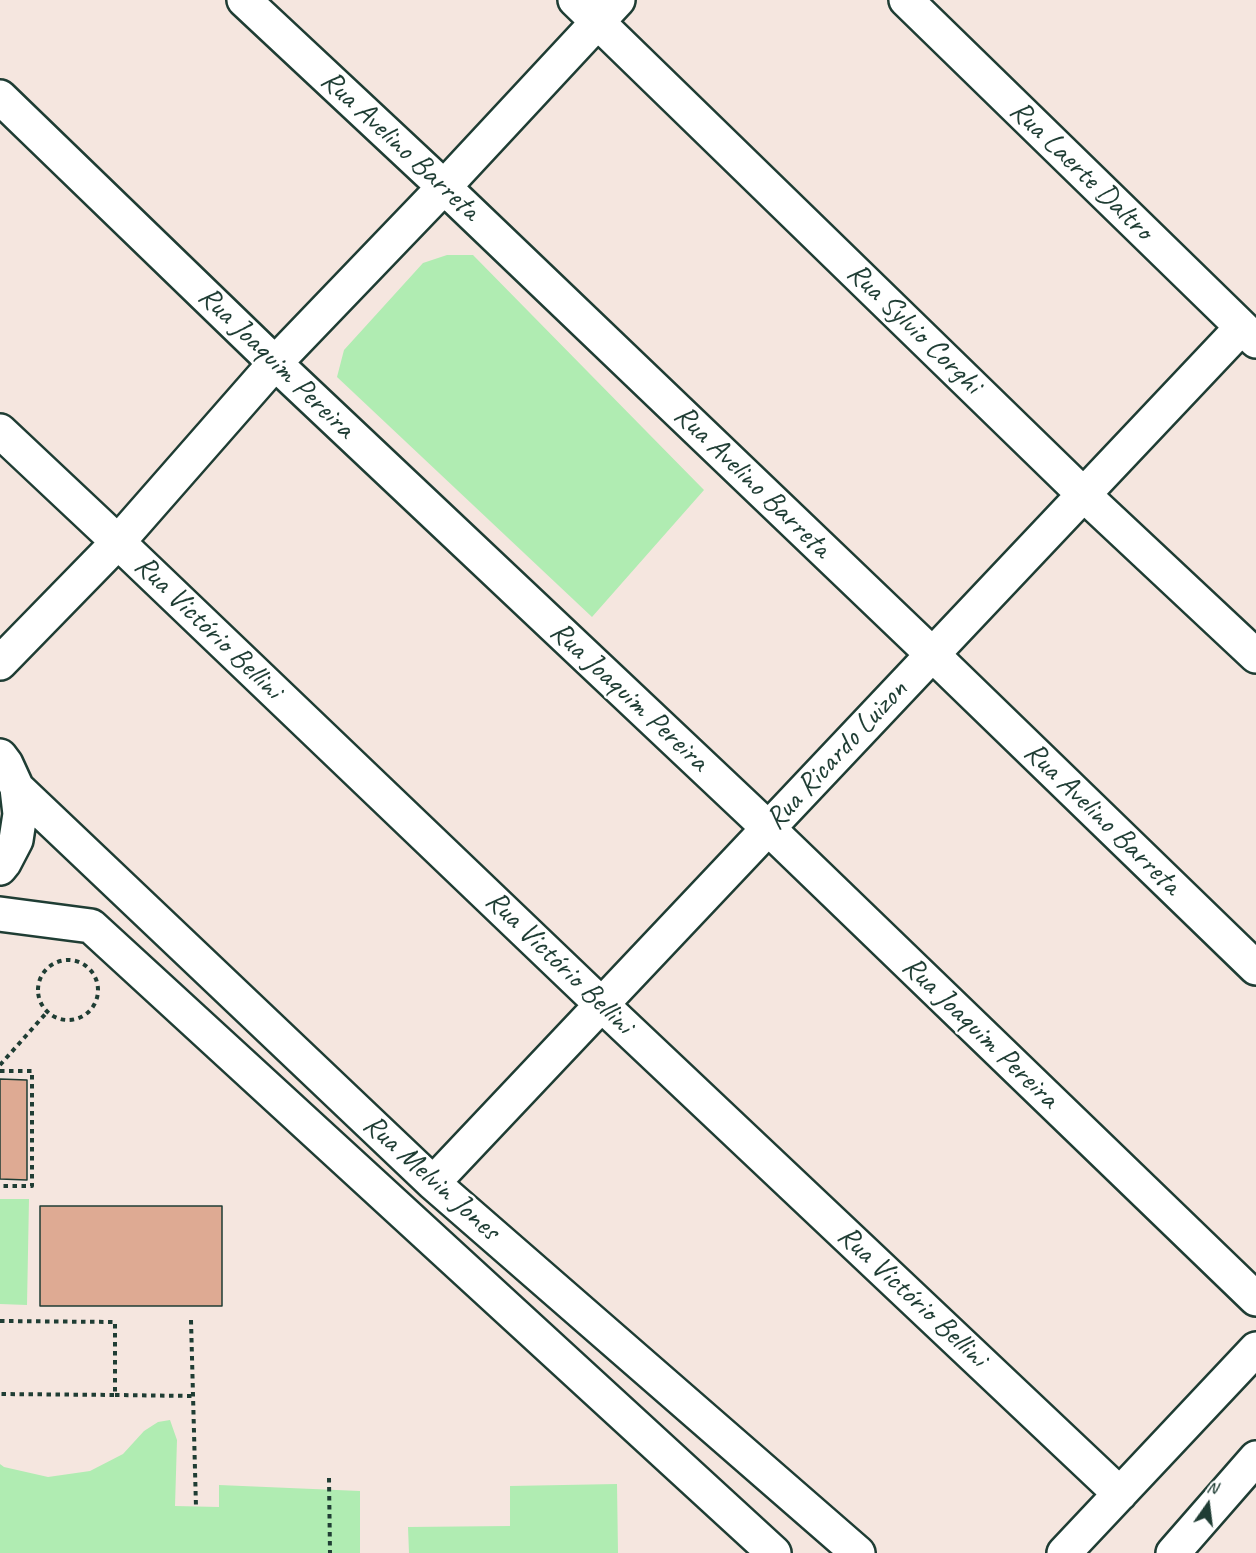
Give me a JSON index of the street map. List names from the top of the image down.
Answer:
{
  "streets": {
    "street": [
      "Rua Avelino Barreta",
      "Rua Laerte Daltro",
      "Rua Sylvio Corghi",
      "Rua Joaquim Pereira",
      "Rua Victório Bellini",
      "Rua Ricardo Luizon",
      "Rua Melvin Jones"
    ]
  },
  "crossings": [
    ["Rua Avelino Barreta", "Rua Ricardo Luizon"],
    ["Rua Laerte Daltro", "Rua Ricardo Luizon"],
    ["Rua Sylvio Corghi", "Rua Ricardo Luizon"],
    ["Rua Joaquim Pereira", "Rua Ricardo Luizon"],
    ["Rua Victório Bellini", "Rua Ricardo Luizon"],
    ["Rua Ricardo Luizon", "Rua Melvin Jones"]
  ],
  "north": "top"
}
